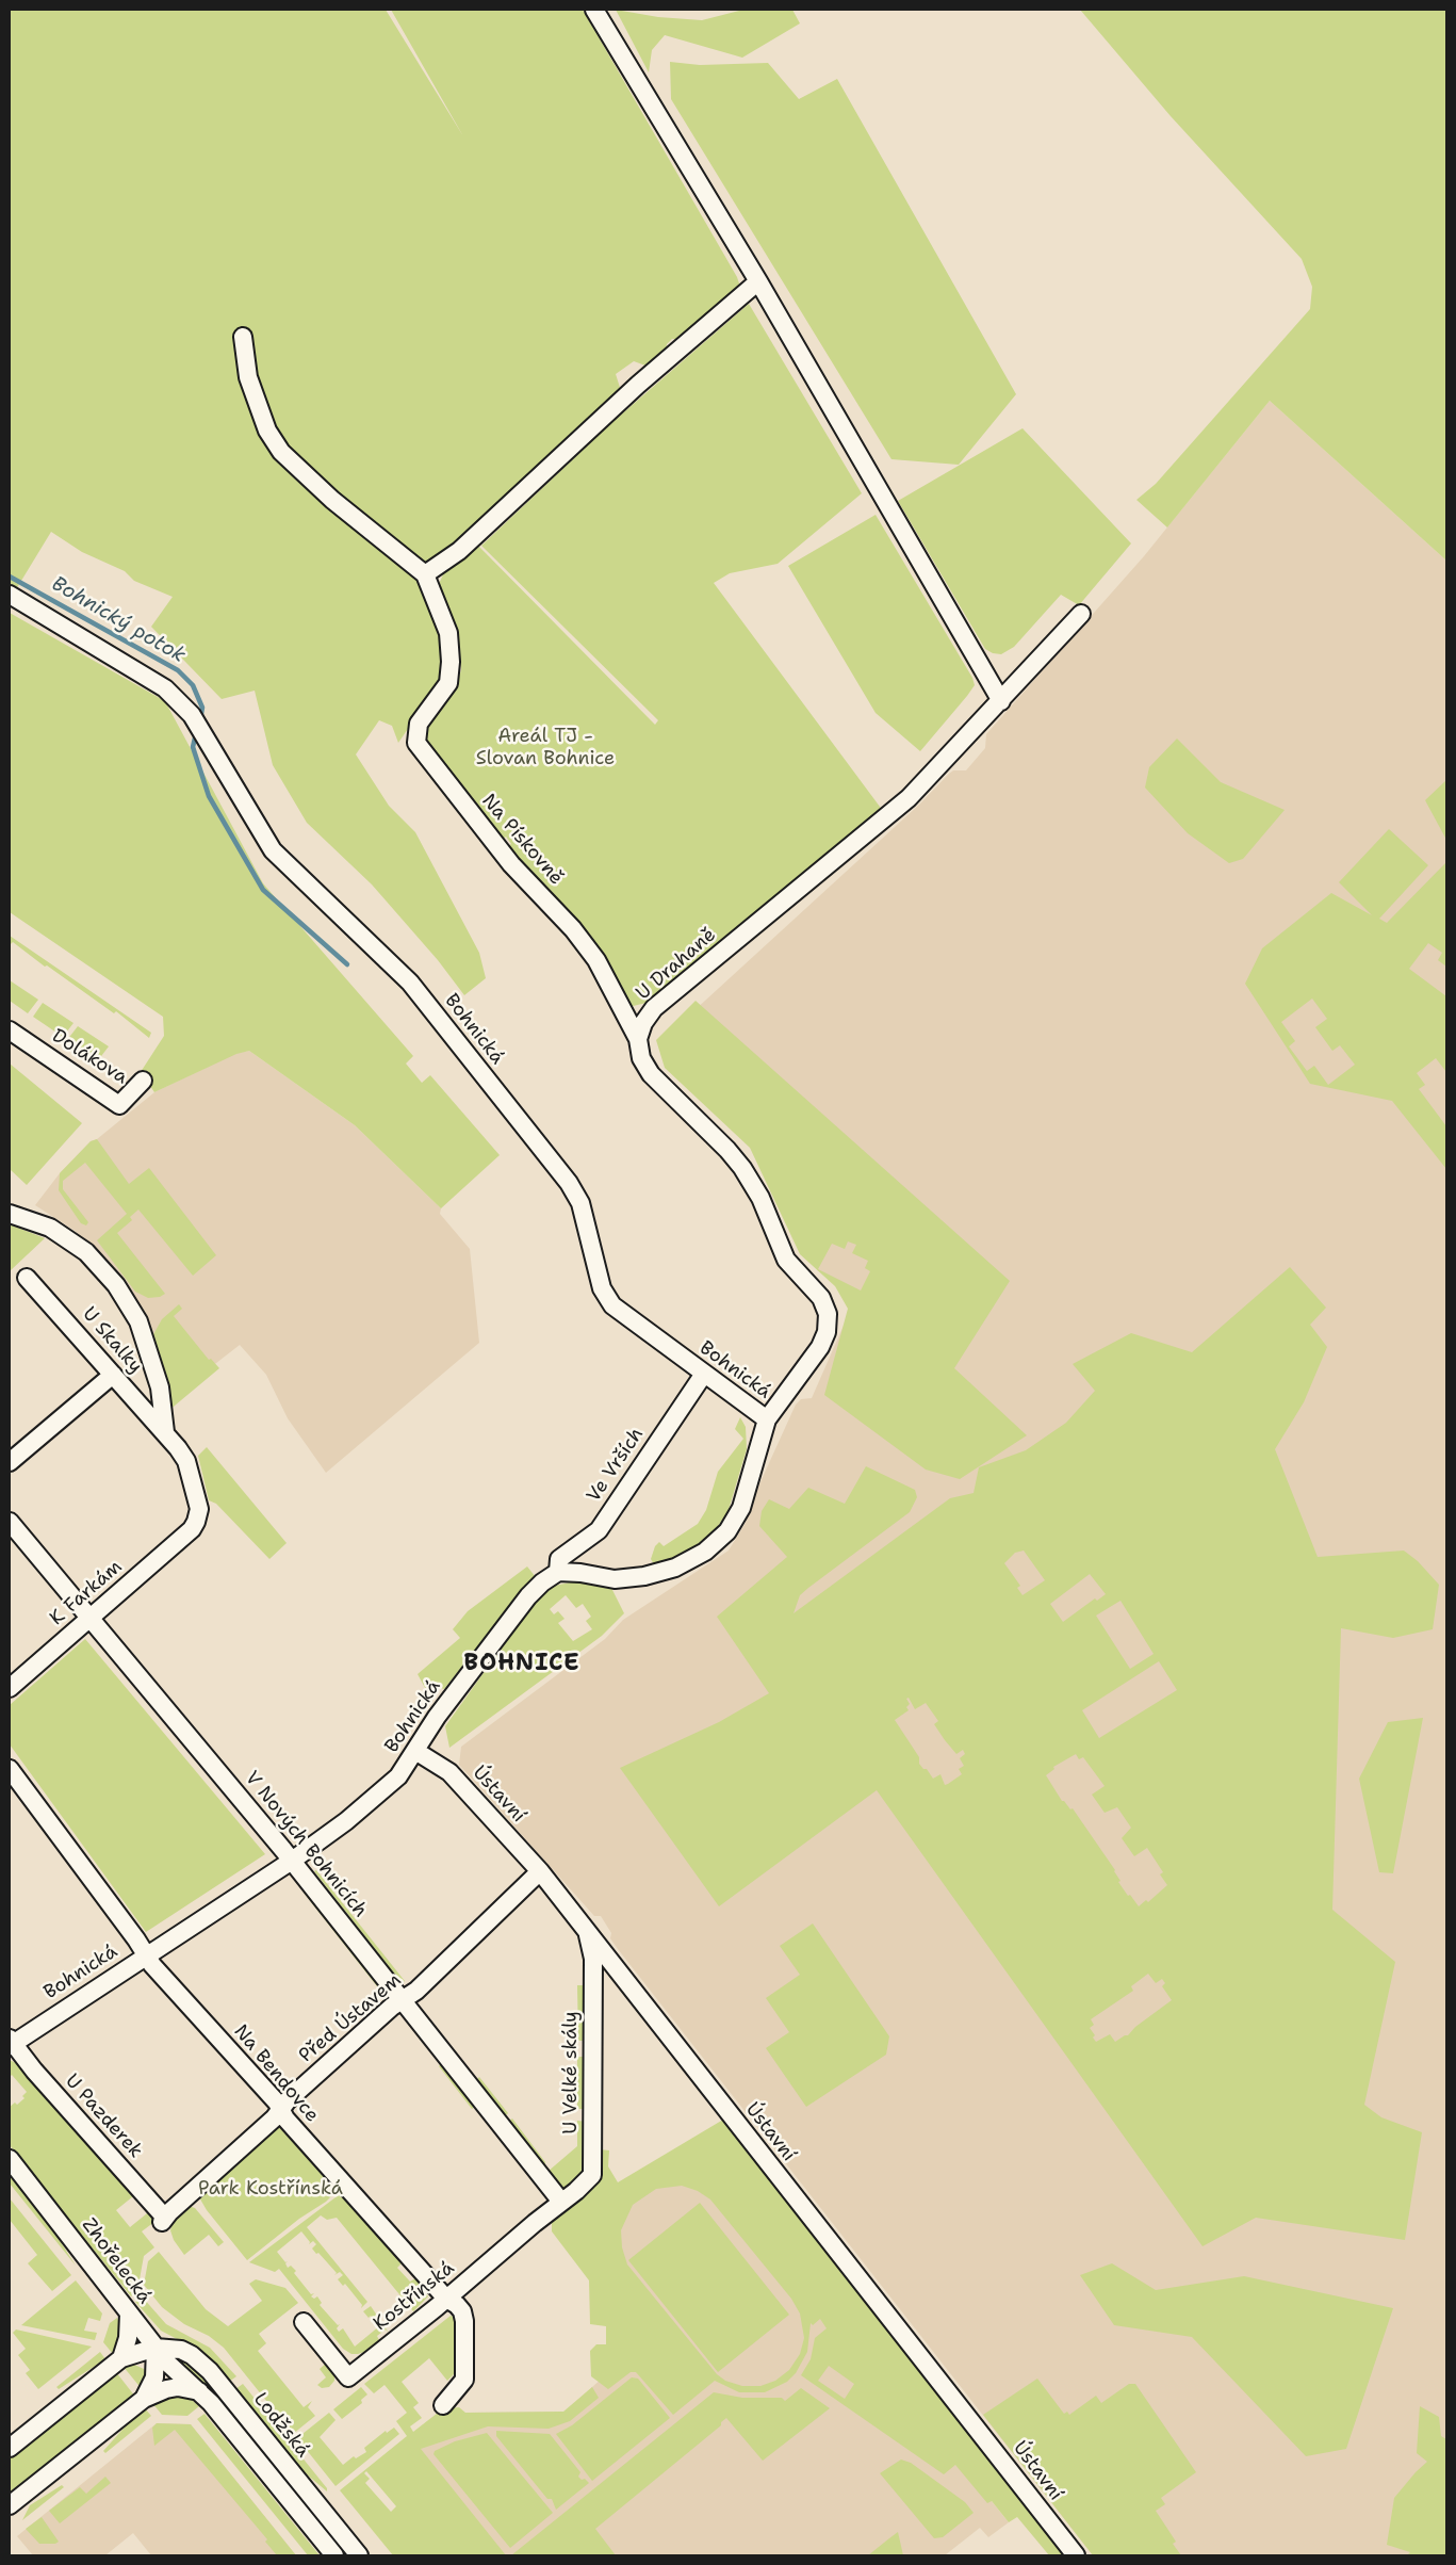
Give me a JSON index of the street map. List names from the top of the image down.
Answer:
{
  "streets": {
    "street": [
      "Na Pískovně",
      "U Drahaně",
      "Bohnická",
      "Dolákova",
      "U Skalky",
      "Ve Vrších",
      "K Farkám",
      "Ústavní",
      "V Nových Bohnicích",
      "Před Ústavem",
      "U Velké skály",
      "Na Bendovce",
      "U Pazderek",
      "Zhořelecká",
      "Kostřínská",
      "Lodžská"
    ]
  },
  "crossings": [
    ["Na Pískovně", "U Drahaně"],
    ["Bohnická", "Ve Vrších"],
    ["Bohnická", "Ústavní"],
    ["Bohnická", "V Nových Bohnicích"],
    ["Bohnická", "Na Bendovce"],
    ["Bohnická", "U Pazderek"],
    ["U Skalky", "K Farkám"],
    ["K Farkám", "V Nových Bohnicích"],
    ["Ústavní", "Před Ústavem"],
    ["Ústavní", "U Velké skály"],
    ["V Nových Bohnicích", "Před Ústavem"],
    ["V Nových Bohnicích", "U Velké skály"],
    ["V Nových Bohnicích", "Kostřínská"],
    ["Před Ústavem", "Na Bendovce"],
    ["Před Ústavem", "U Pazderek"],
    ["U Velké skály", "Kostřínská"],
    ["Na Bendovce", "Kostřínská"],
    ["Zhořelecká", "Lodžská"]
  ],
  "districts": ["BOHNICE"],
  "water": ["Bohnický potok"],
  "parks": ["Areál TJ - Slovan Bohnice", "Park Kostřínská"]
}
